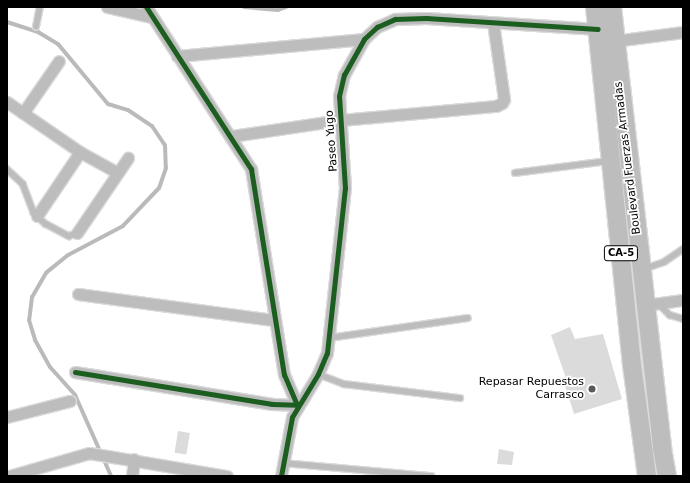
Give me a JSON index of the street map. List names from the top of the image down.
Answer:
{
  "streets": {
    "highway": ["Boulevard Fuerzas Armadas", "CA-5"],
    "street": ["Paseo Yugo"]
  },
  "crossings": [
    ["Paseo Yugo", "Boulevard Fuerzas Armadas"]
  ],
  "places": ["Repasar Repuestos Carrasco"]
}
